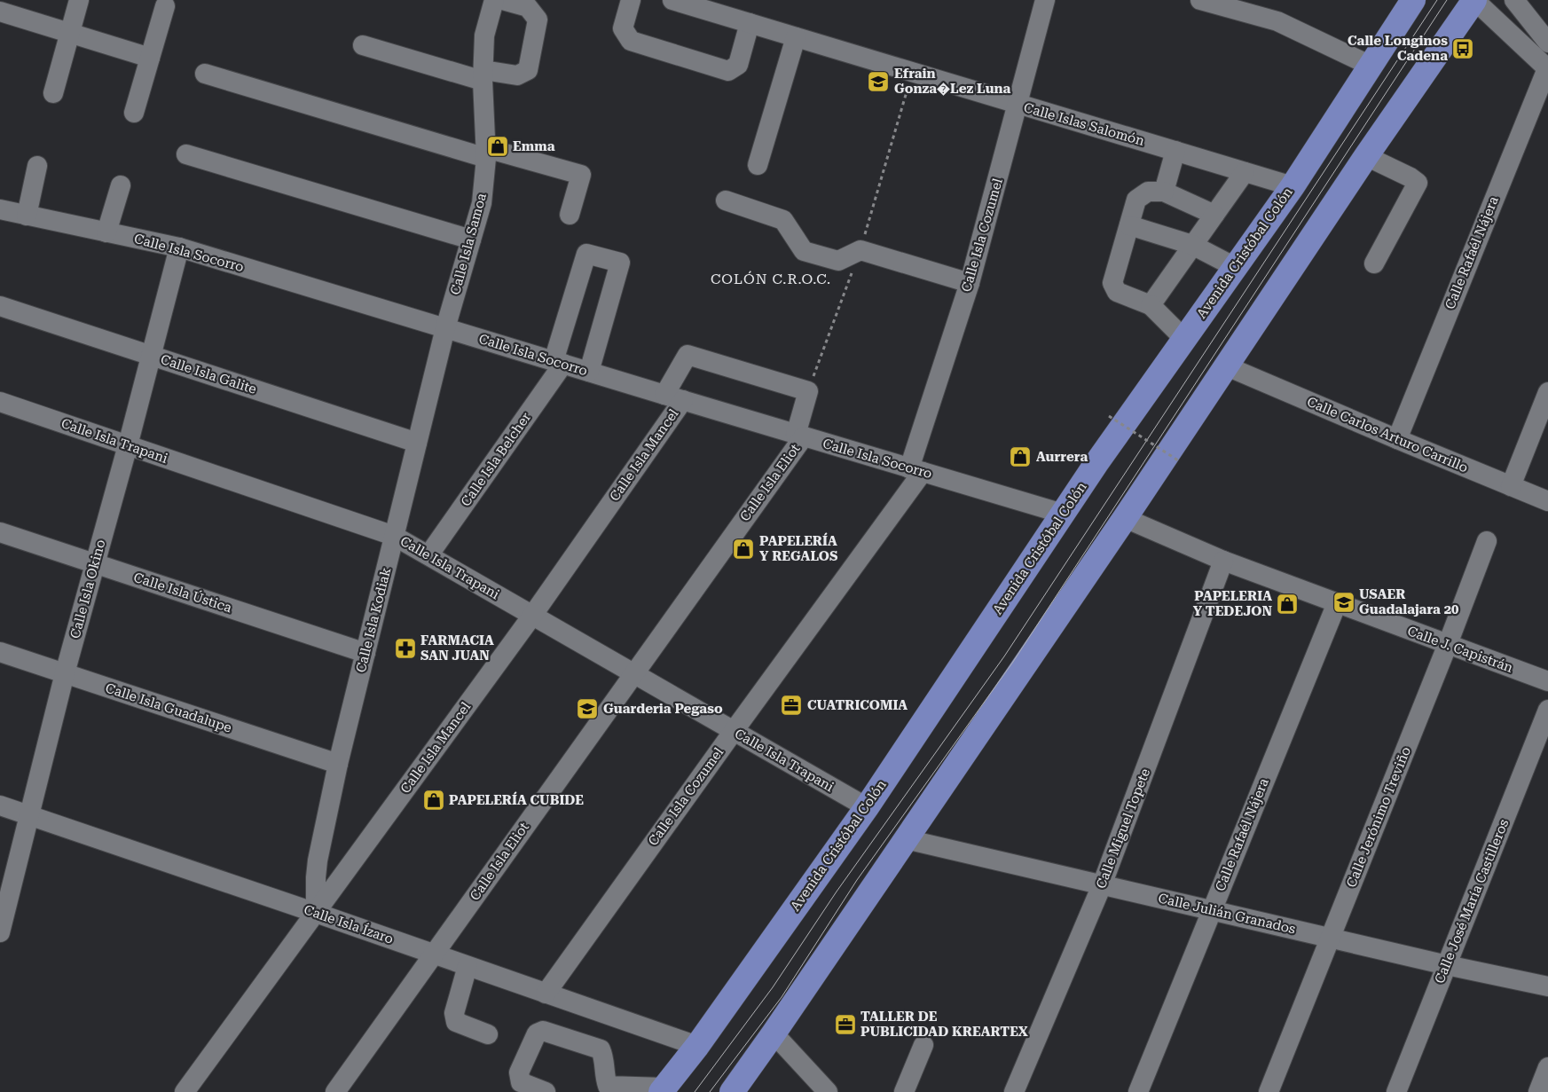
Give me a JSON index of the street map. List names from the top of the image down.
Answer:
{
  "streets": {
    "main road": ["Avenida Cristóbal Colón"],
    "street": [
      "Calle Islas Salomón",
      "Calle Isla Cozumel",
      "Calle Isla Samoa",
      "Calle Isla Socorro",
      "Calle Rafaél Nájera",
      "Calle Isla Galite",
      "Calle Carlos Arturo Carrillo",
      "Calle Isla Trapani",
      "Calle Isla Mancel",
      "Calle Isla Belcher",
      "Calle Isla Eliot",
      "Calle Isla Okino",
      "Calle Isla Ústica",
      "Calle Isla Kodiak",
      "Calle J. Capistrán",
      "Calle Isla Guadalupe",
      "Calle Jerónimo Treviño",
      "Calle Miguel Topete",
      "Calle José María Castilleros",
      "Calle Julián Granados",
      "Calle Isla Ízaro"
    ]
  },
  "crossings": [
    ["Calle Islas Salomón", "Calle Isla Cozumel"],
    ["Calle Islas Salomón", "Avenida Cristóbal Colón"],
    ["Calle Isla Cozumel", "Calle Isla Socorro"],
    ["Calle Isla Cozumel", "Calle Isla Trapani"],
    ["Calle Isla Cozumel", "Calle Isla Ízaro"],
    ["Calle Isla Samoa", "Calle Isla Socorro"],
    ["Calle Isla Samoa", "Calle Isla Kodiak"],
    ["Calle Isla Socorro", "Avenida Cristóbal Colón"],
    ["Calle Isla Socorro", "Calle Isla Mancel"],
    ["Calle Isla Socorro", "Calle Isla Belcher"],
    ["Calle Isla Socorro", "Calle Isla Eliot"],
    ["Calle Isla Socorro", "Calle Isla Okino"],
    ["Calle Isla Socorro", "Calle Isla Kodiak"],
    ["Avenida Cristóbal Colón", "Calle Isla Trapani"],
    ["Avenida Cristóbal Colón", "Calle Isla Ízaro"],
    ["Calle Rafaél Nájera", "Calle Carlos Arturo Carrillo"],
    ["Calle Rafaél Nájera", "Calle J. Capistrán"],
    ["Calle Rafaél Nájera", "Calle Julián Granados"],
    ["Calle Isla Galite", "Calle Isla Okino"],
    ["Calle Isla Galite", "Calle Isla Kodiak"],
    ["Calle Isla Trapani", "Calle Isla Mancel"],
    ["Calle Isla Trapani", "Calle Isla Belcher"],
    ["Calle Isla Trapani", "Calle Isla Eliot"],
    ["Calle Isla Trapani", "Calle Isla Okino"],
    ["Calle Isla Trapani", "Calle Isla Kodiak"],
    ["Calle Isla Mancel", "Calle Isla Eliot"],
    ["Calle Isla Mancel", "Calle Isla Kodiak"],
    ["Calle Isla Mancel", "Calle Isla Ízaro"],
    ["Calle Isla Eliot", "Calle Isla Ízaro"],
    ["Calle Isla Okino", "Calle Isla Ústica"],
    ["Calle Isla Okino", "Calle Isla Guadalupe"],
    ["Calle Isla Okino", "Calle Isla Ízaro"],
    ["Calle Isla Ústica", "Calle Isla Kodiak"],
    ["Calle Isla Kodiak", "Calle Isla Guadalupe"],
    ["Calle Isla Kodiak", "Calle Isla Ízaro"],
    ["Calle J. Capistrán", "Calle Jerónimo Treviño"],
    ["Calle J. Capistrán", "Calle Miguel Topete"],
    ["Calle Jerónimo Treviño", "Calle Julián Granados"],
    ["Calle Miguel Topete", "Calle Julián Granados"],
    ["Calle José María Castilleros", "Calle Julián Granados"]
  ],
  "districts": ["COLÓN C.R.O.C."],
  "places": {
    "bus stop": ["Calle Longinos Cadena"],
    "school or university": ["Efrain Gonza�Lez Luna", "USAER Guadalajara 20", "Guarderia Pegaso"],
    "shop": [
      "Emma",
      "Aurrera",
      "PAPELERÍA Y REGALOS",
      "PAPELERIA Y TEDEJON",
      "PAPELERÍA CUBIDE"
    ],
    "pharmacy": ["FARMACIA SAN JUAN"],
    "office": ["CUATRICOMIA", "TALLER DE PUBLICIDAD KREARTEX"]
  }
}
